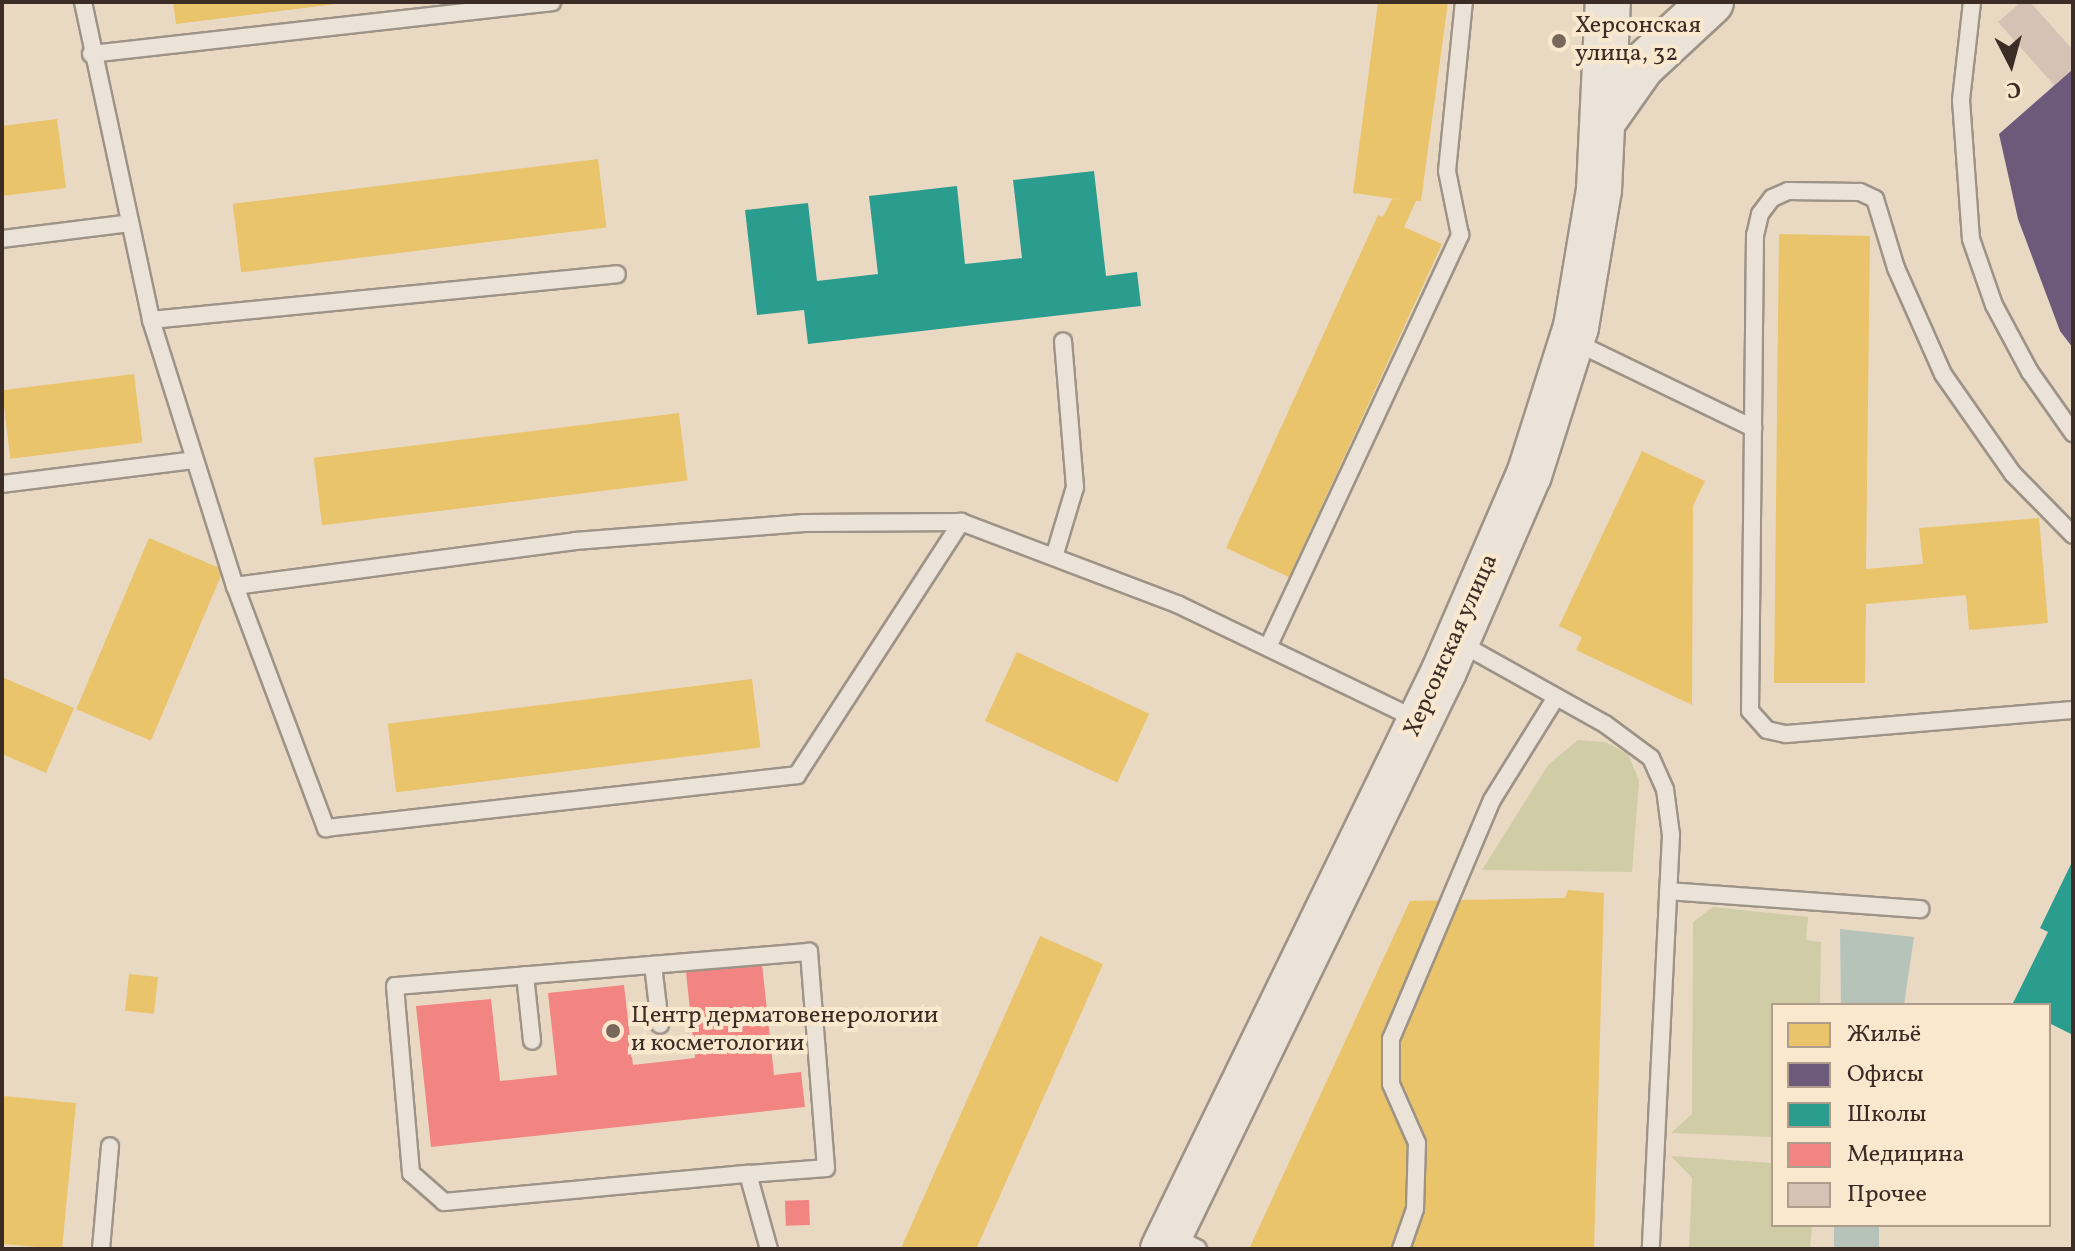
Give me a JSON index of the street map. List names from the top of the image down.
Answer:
{
  "streets": {
    "street": ["Херсонская улица"]
  },
  "places": ["Херсонская улица, 32", "Центр дерматовенерологии и косметологии"],
  "legend": [
    "Жильё",
    "Офисы",
    "Школы",
    "Медицина",
    "Прочее"
  ],
  "north": "bottom"
}
